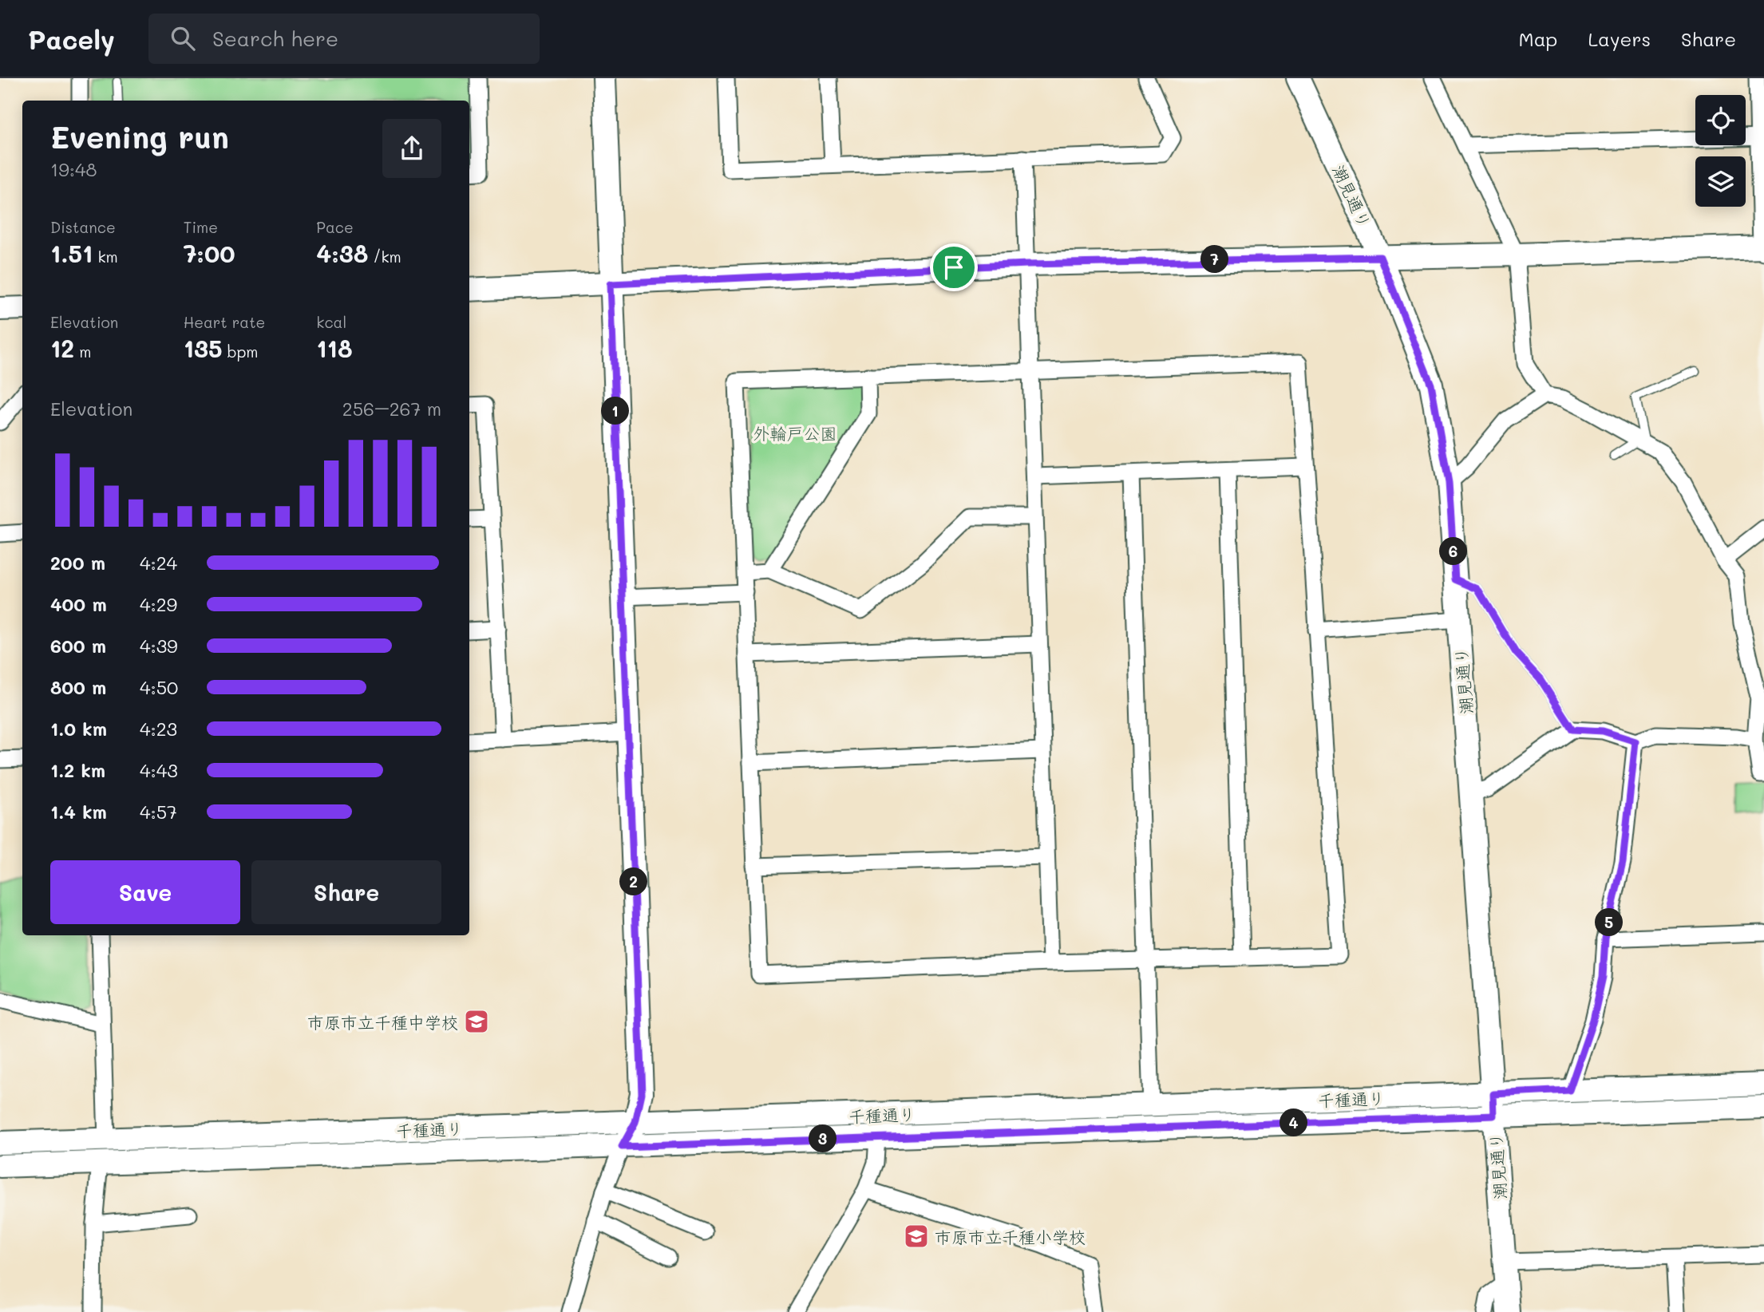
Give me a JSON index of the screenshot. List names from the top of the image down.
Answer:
{
  "streets": {
    "street": ["潮見通り", "千種通り"]
  },
  "crossings": [
    ["潮見通り", "千種通り"]
  ],
  "parks": ["外輪戸公園"],
  "places": {
    "school or university": ["市原市立千種中学校", "市原市立千種小学校"]
  },
  "page": {
    "header": "Pacely",
    "search": "Search here",
    "nav": ["Map", "Layers", "Share"],
    "heading": ["Evening run", "19:48"],
    "stats": [
      ["Distance", "1.51 km"],
      ["Time", "7:00"],
      ["Pace", "4:38 /km"],
      ["Elevation", "12 m"],
      ["Heart rate", "135 bpm"],
      ["kcal", "118"]
    ],
    "pins": [
      "7",
      "1",
      "6",
      "2",
      "5",
      "4",
      "3"
    ],
    "chart": ["Elevation", "256–267 m"],
    "list": [
      {
        "name": "200 m",
        "note": "4:24"
      },
      {
        "name": "400 m",
        "note": "4:29"
      },
      {
        "name": "600 m",
        "note": "4:39"
      },
      {
        "name": "800 m",
        "note": "4:50"
      },
      {
        "name": "1.0 km",
        "note": "4:23"
      },
      {
        "name": "1.2 km",
        "note": "4:43"
      },
      {
        "name": "1.4 km",
        "note": "4:57"
      }
    ],
    "buttons": ["Save", "Share"]
  }
}
